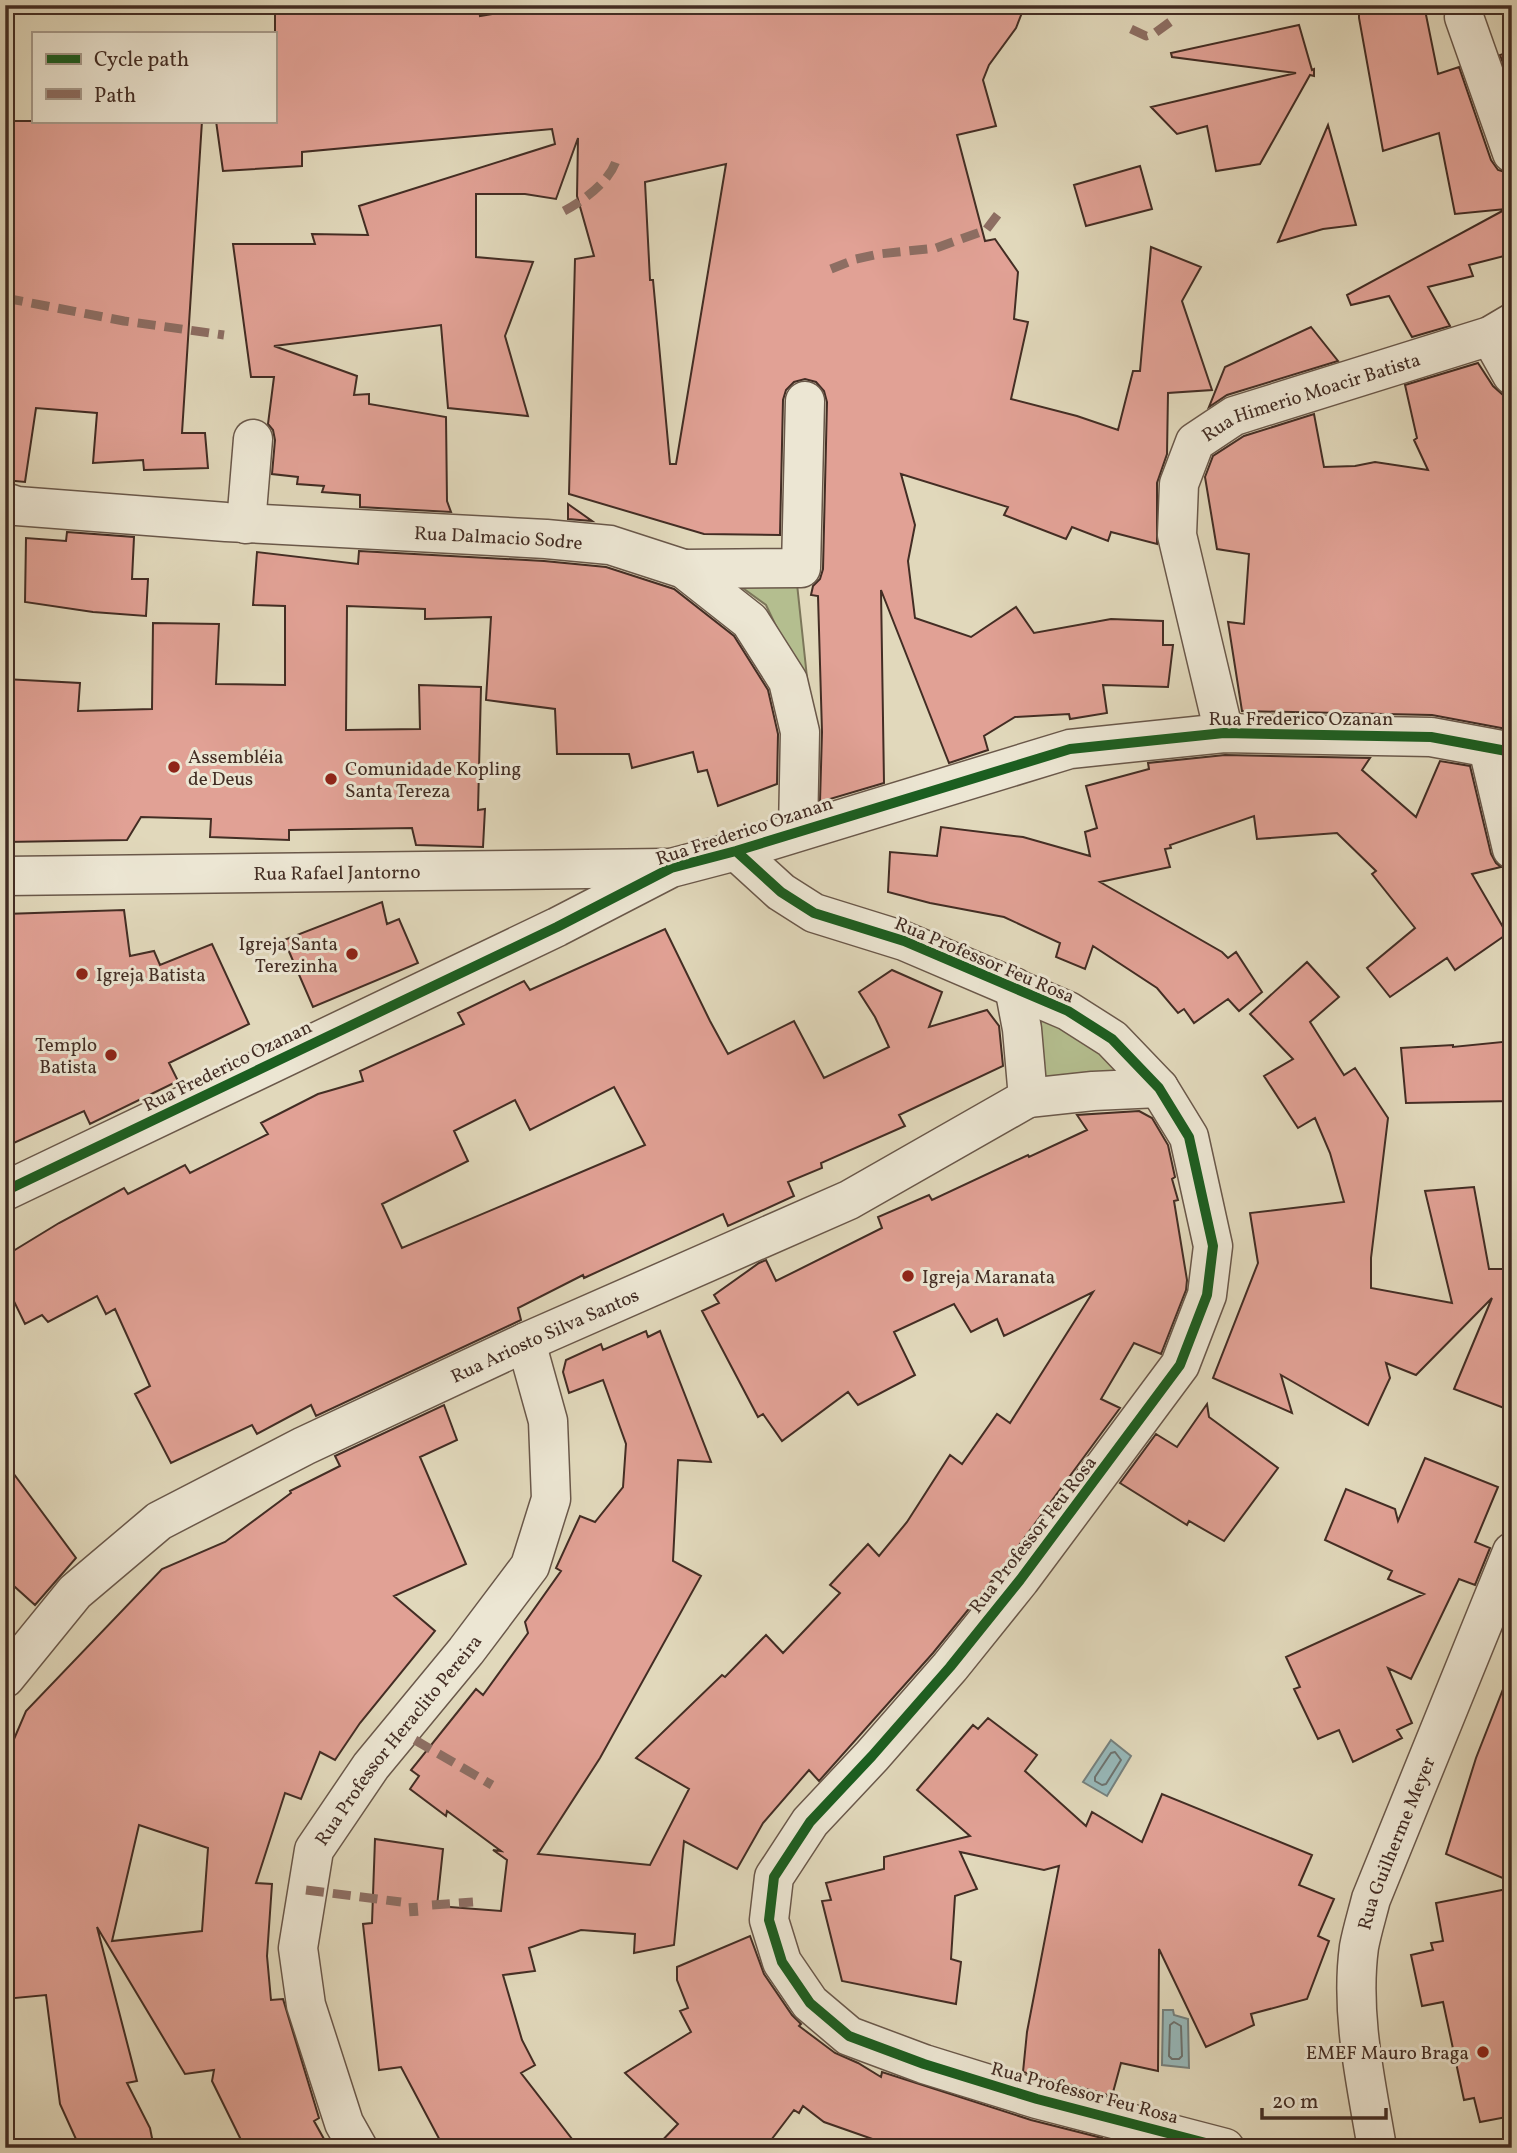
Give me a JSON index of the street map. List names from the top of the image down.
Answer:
{
  "streets": {
    "street": [
      "Rua Himerio Moacir Batista",
      "Rua Dalmacio Sodre",
      "Rua Frederico Ozanan",
      "Rua Rafael Jantorno",
      "Rua Professor Feu Rosa",
      "Rua Ariosto Silva Santos",
      "Rua Professor Heraclito Pereira",
      "Rua Guilherme Meyer"
    ]
  },
  "crossings": [
    ["Rua Himerio Moacir Batista", "Rua Frederico Ozanan"],
    ["Rua Dalmacio Sodre", "Rua Frederico Ozanan"],
    ["Rua Frederico Ozanan", "Rua Rafael Jantorno"],
    ["Rua Frederico Ozanan", "Rua Professor Feu Rosa"],
    ["Rua Ariosto Silva Santos", "Rua Professor Heraclito Pereira"]
  ],
  "places": [
    "Assembléia de Deus",
    "Comunidade Kopling Santa Tereza",
    "Igreja Santa Terezinha",
    "Igreja Batista",
    "Templo Batista",
    "Igreja Maranata",
    "EMEF Mauro Braga"
  ],
  "legend": ["Cycle path", "Path"],
  "scale_bar": "20 m"
}
